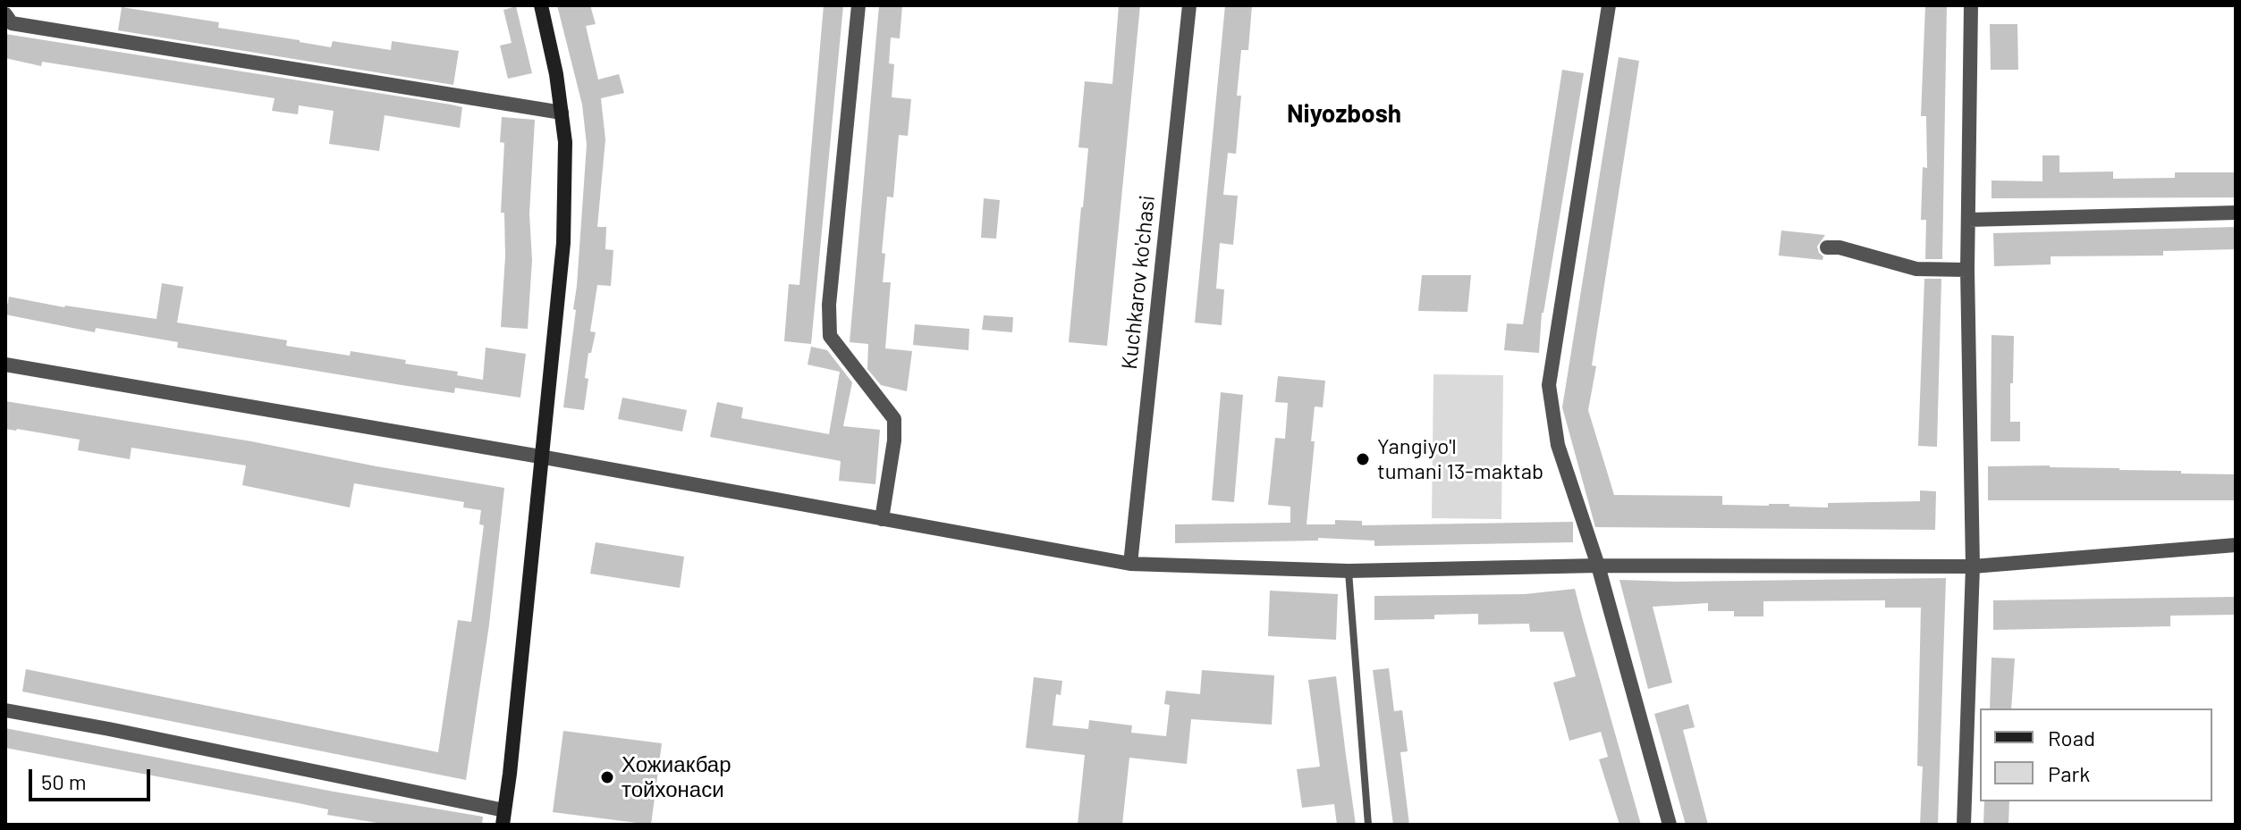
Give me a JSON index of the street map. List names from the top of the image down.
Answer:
{
  "streets": {
    "street": ["Kuchkarov ko'chasi"]
  },
  "districts": ["Niyozbosh"],
  "places": ["Yangiyo'l tumani 13-maktab", "Хожиакбар тойхонаси"],
  "legend": ["Road", "Park"],
  "scale_bar": "50 m"
}
